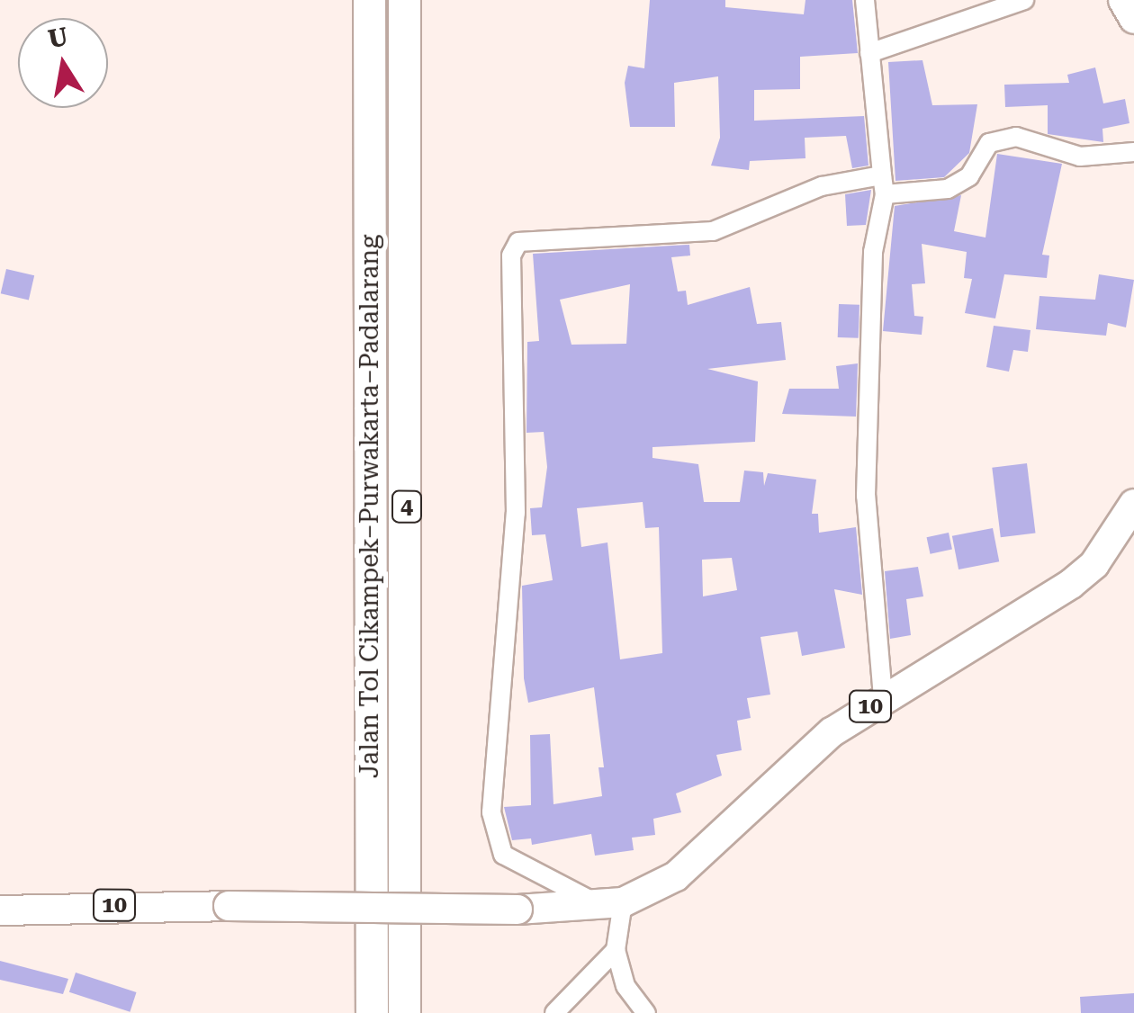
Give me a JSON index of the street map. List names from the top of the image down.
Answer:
{
  "streets": {
    "highway": ["Jalan Tol Cikampek–Purwakarta–Padalarang", "4", "10"]
  },
  "north": "top"
}
